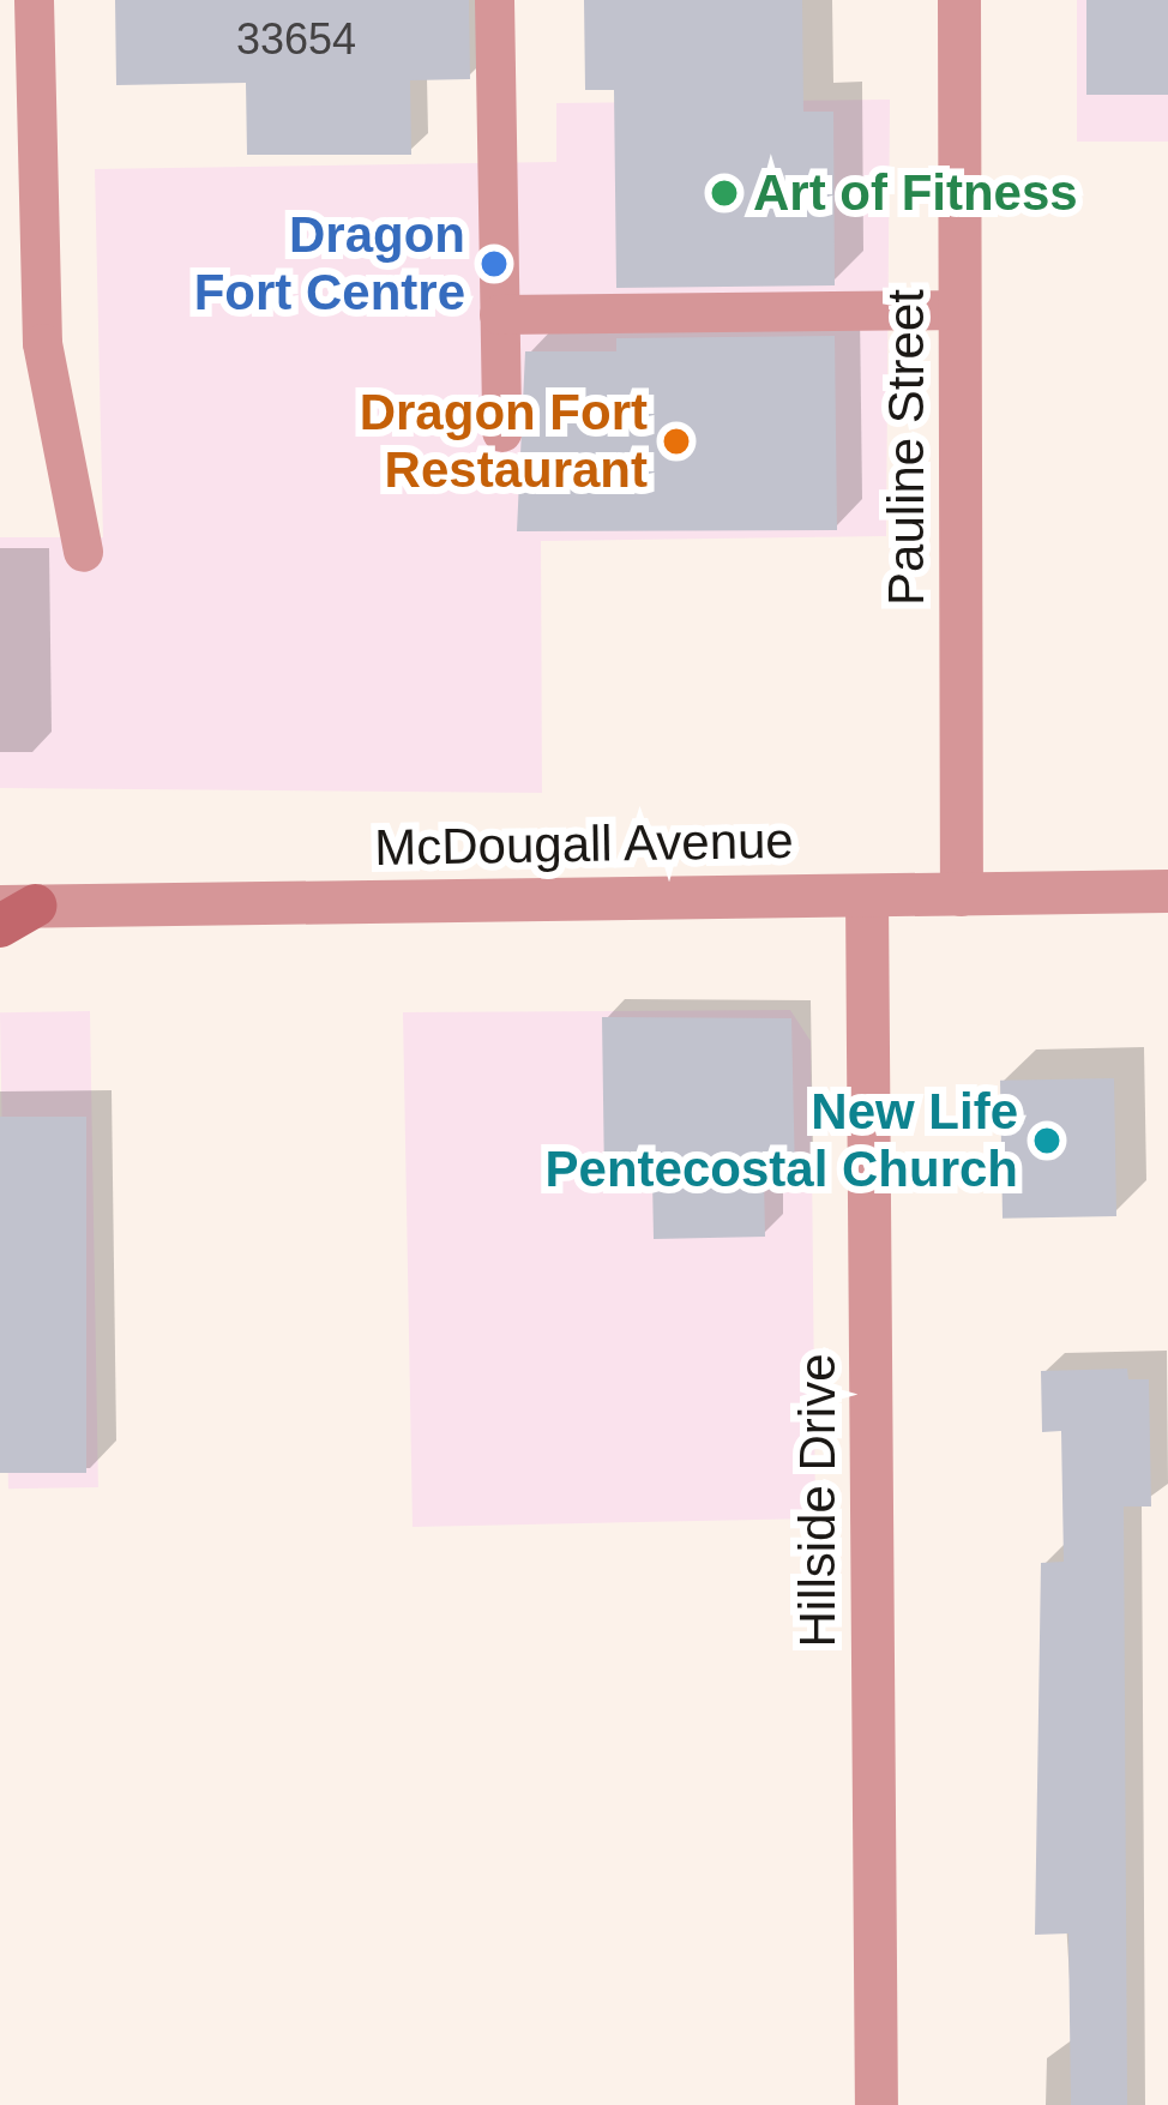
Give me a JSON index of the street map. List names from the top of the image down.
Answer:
{
  "streets": {
    "street": ["Pauline Street", "McDougall Avenue", "Hillside Drive"]
  },
  "crossings": [
    ["Pauline Street", "McDougall Avenue"],
    ["McDougall Avenue", "Hillside Drive"]
  ],
  "places": [
    "Art of Fitness",
    "Dragon Fort Centre",
    "Dragon Fort Restaurant",
    "New Life Pentecostal Church"
  ],
  "house_numbers": ["33654"]
}
